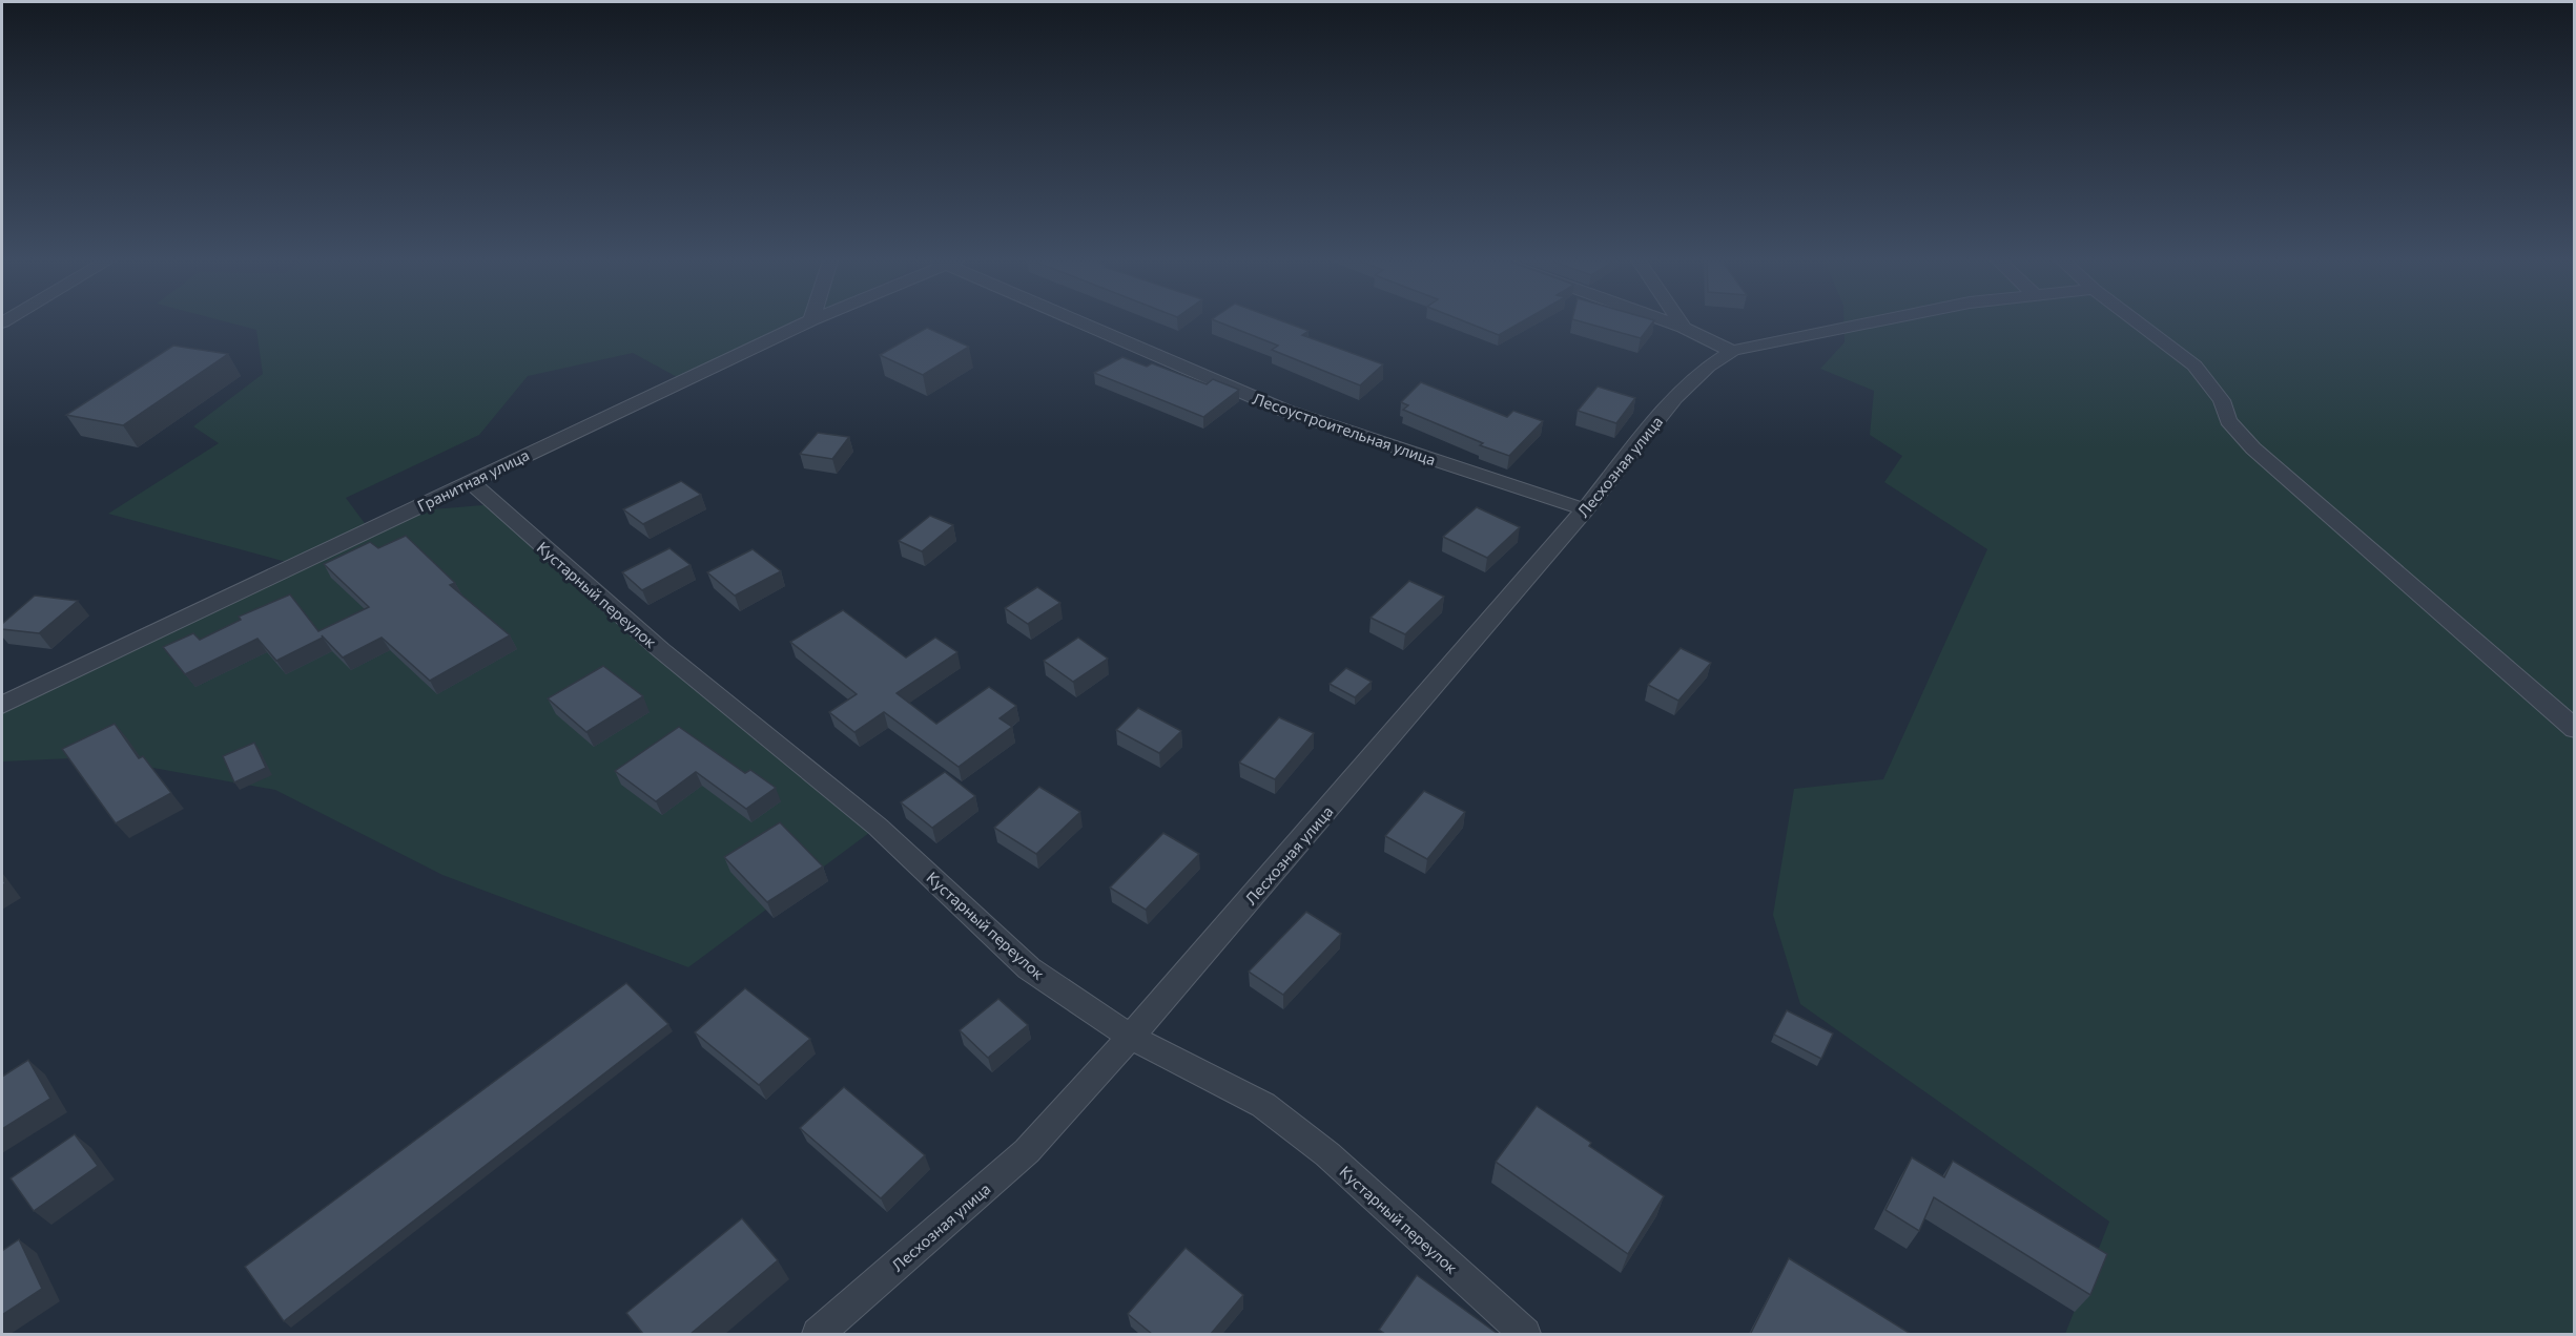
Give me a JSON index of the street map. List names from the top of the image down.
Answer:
{
  "streets": {
    "street": [
      "Лесоустроительная улица",
      "Лесхозная улица",
      "Гранитная улица",
      "Кустарный переулок"
    ]
  },
  "crossings": [
    ["Лесоустроительная улица", "Лесхозная улица"],
    ["Лесхозная улица", "Кустарный переулок"],
    ["Гранитная улица", "Кустарный переулок"]
  ]
}
